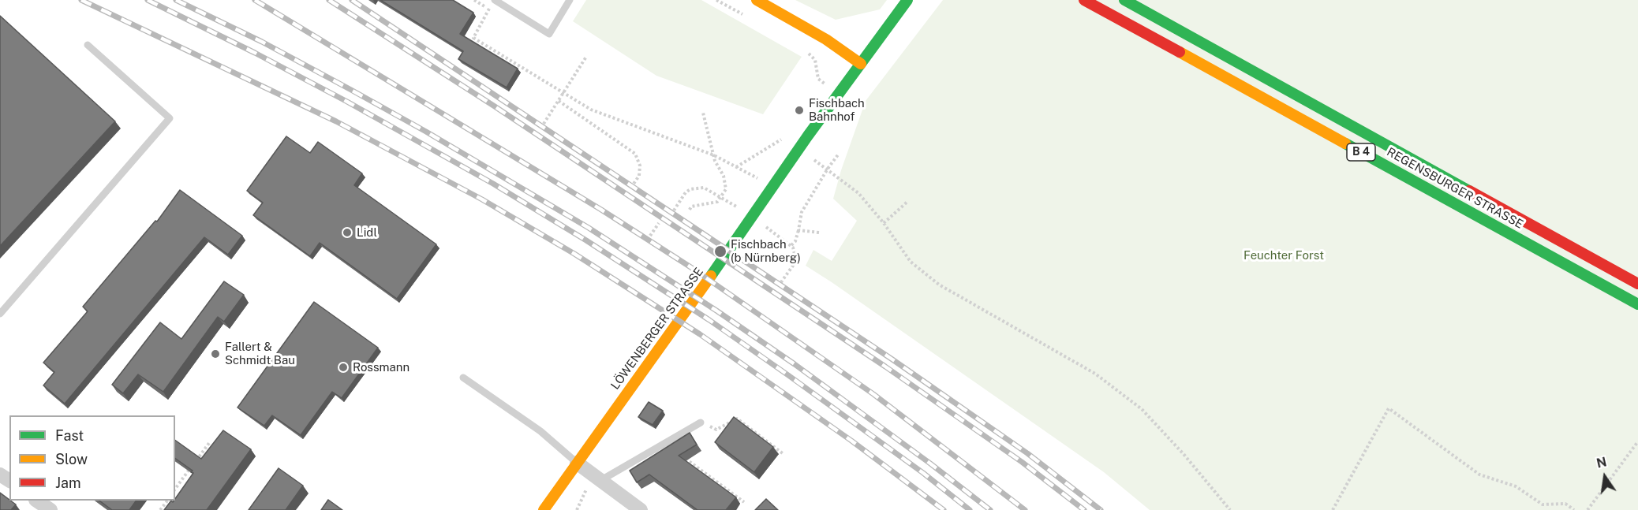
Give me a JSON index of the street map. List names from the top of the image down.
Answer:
{
  "streets": {
    "main road": ["B 4", "REGENSBURGER STRASSE", "LÖWENBERGER STRASSE"]
  },
  "parks": ["Feuchter Forst"],
  "places": [
    "Fischbach Bahnhof",
    "Lidl",
    "Fischbach (b Nürnberg)",
    "Fallert & Schmidt Bau",
    "Rossmann"
  ],
  "legend": ["Fast", "Slow", "Jam"],
  "north": "top"
}
